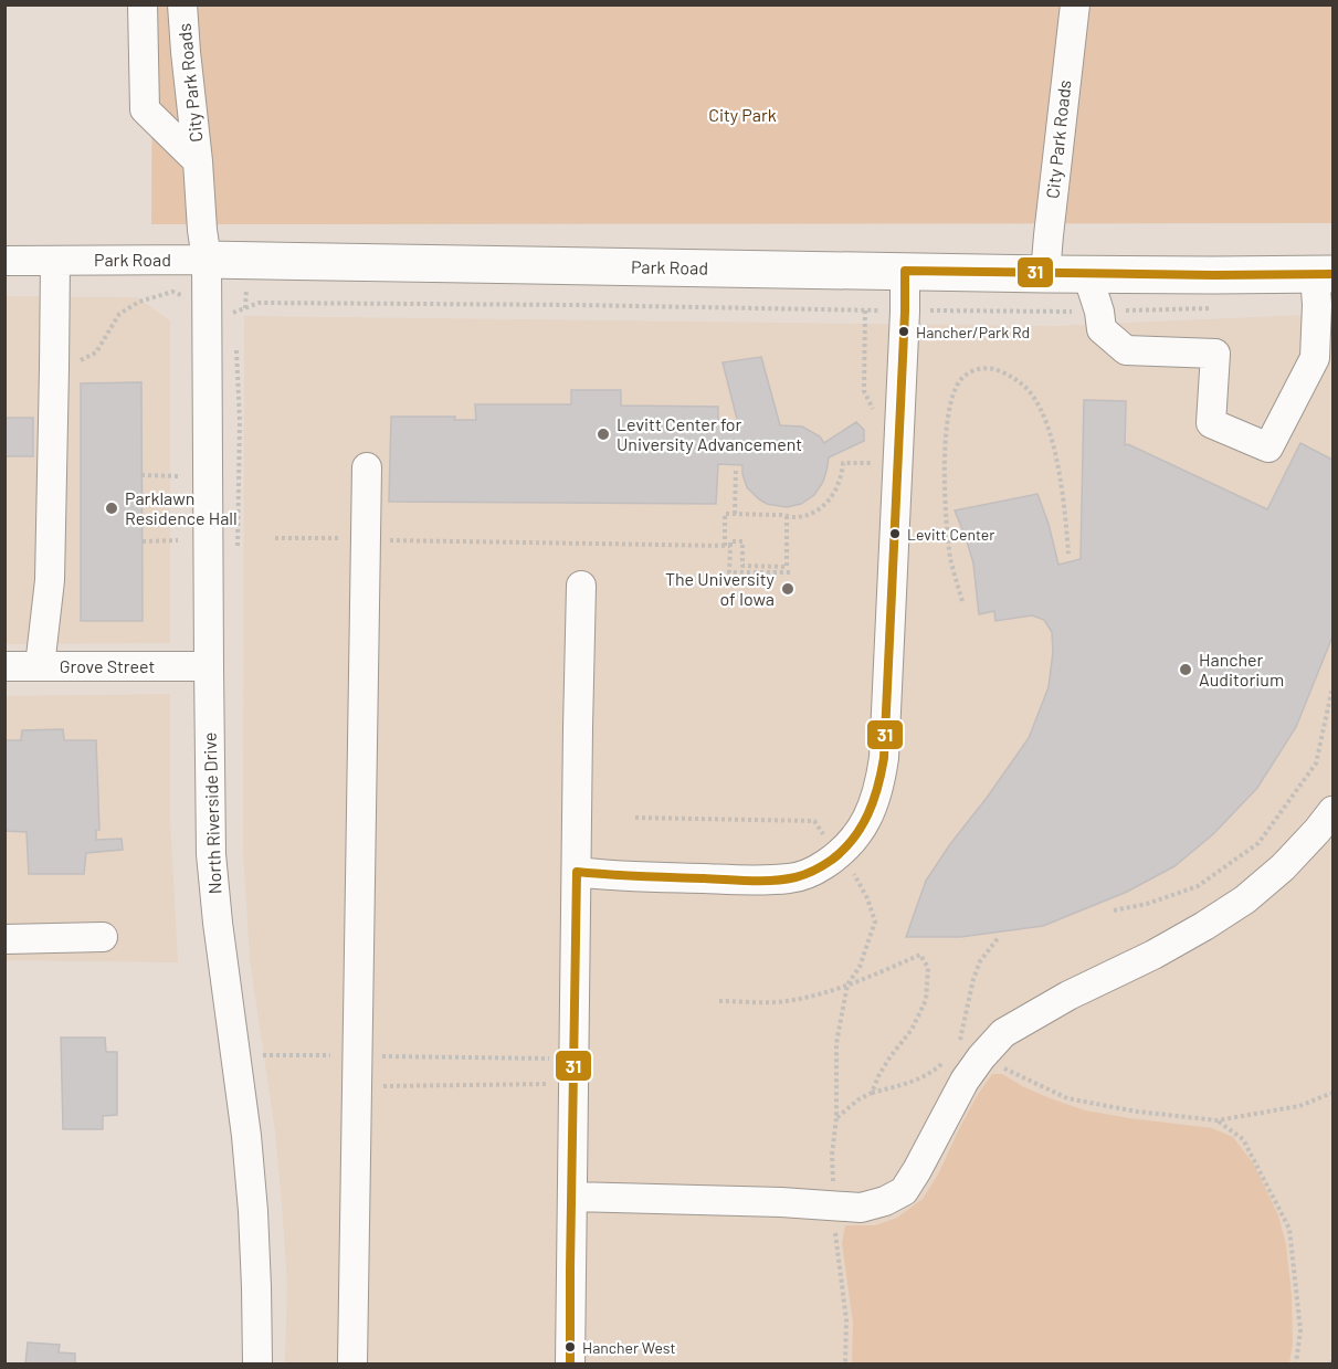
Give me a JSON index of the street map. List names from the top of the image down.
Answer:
{
  "streets": {
    "main road": ["Park Road"],
    "street": ["City Park Roads", "Grove Street", "North Riverside Drive"]
  },
  "crossings": [
    ["City Park Roads", "Park Road"],
    ["City Park Roads", "North Riverside Drive"],
    ["Park Road", "North Riverside Drive"],
    ["Grove Street", "North Riverside Drive"]
  ],
  "parks": ["City Park"],
  "places": [
    "Hancher/Park Rd",
    "Levitt Center for University Advancement",
    "Parklawn Residence Hall",
    "Levitt Center",
    "The University of Iowa",
    "Hancher Auditorium",
    "Hancher West"
  ],
  "lines": ["transit line 31"]
}
